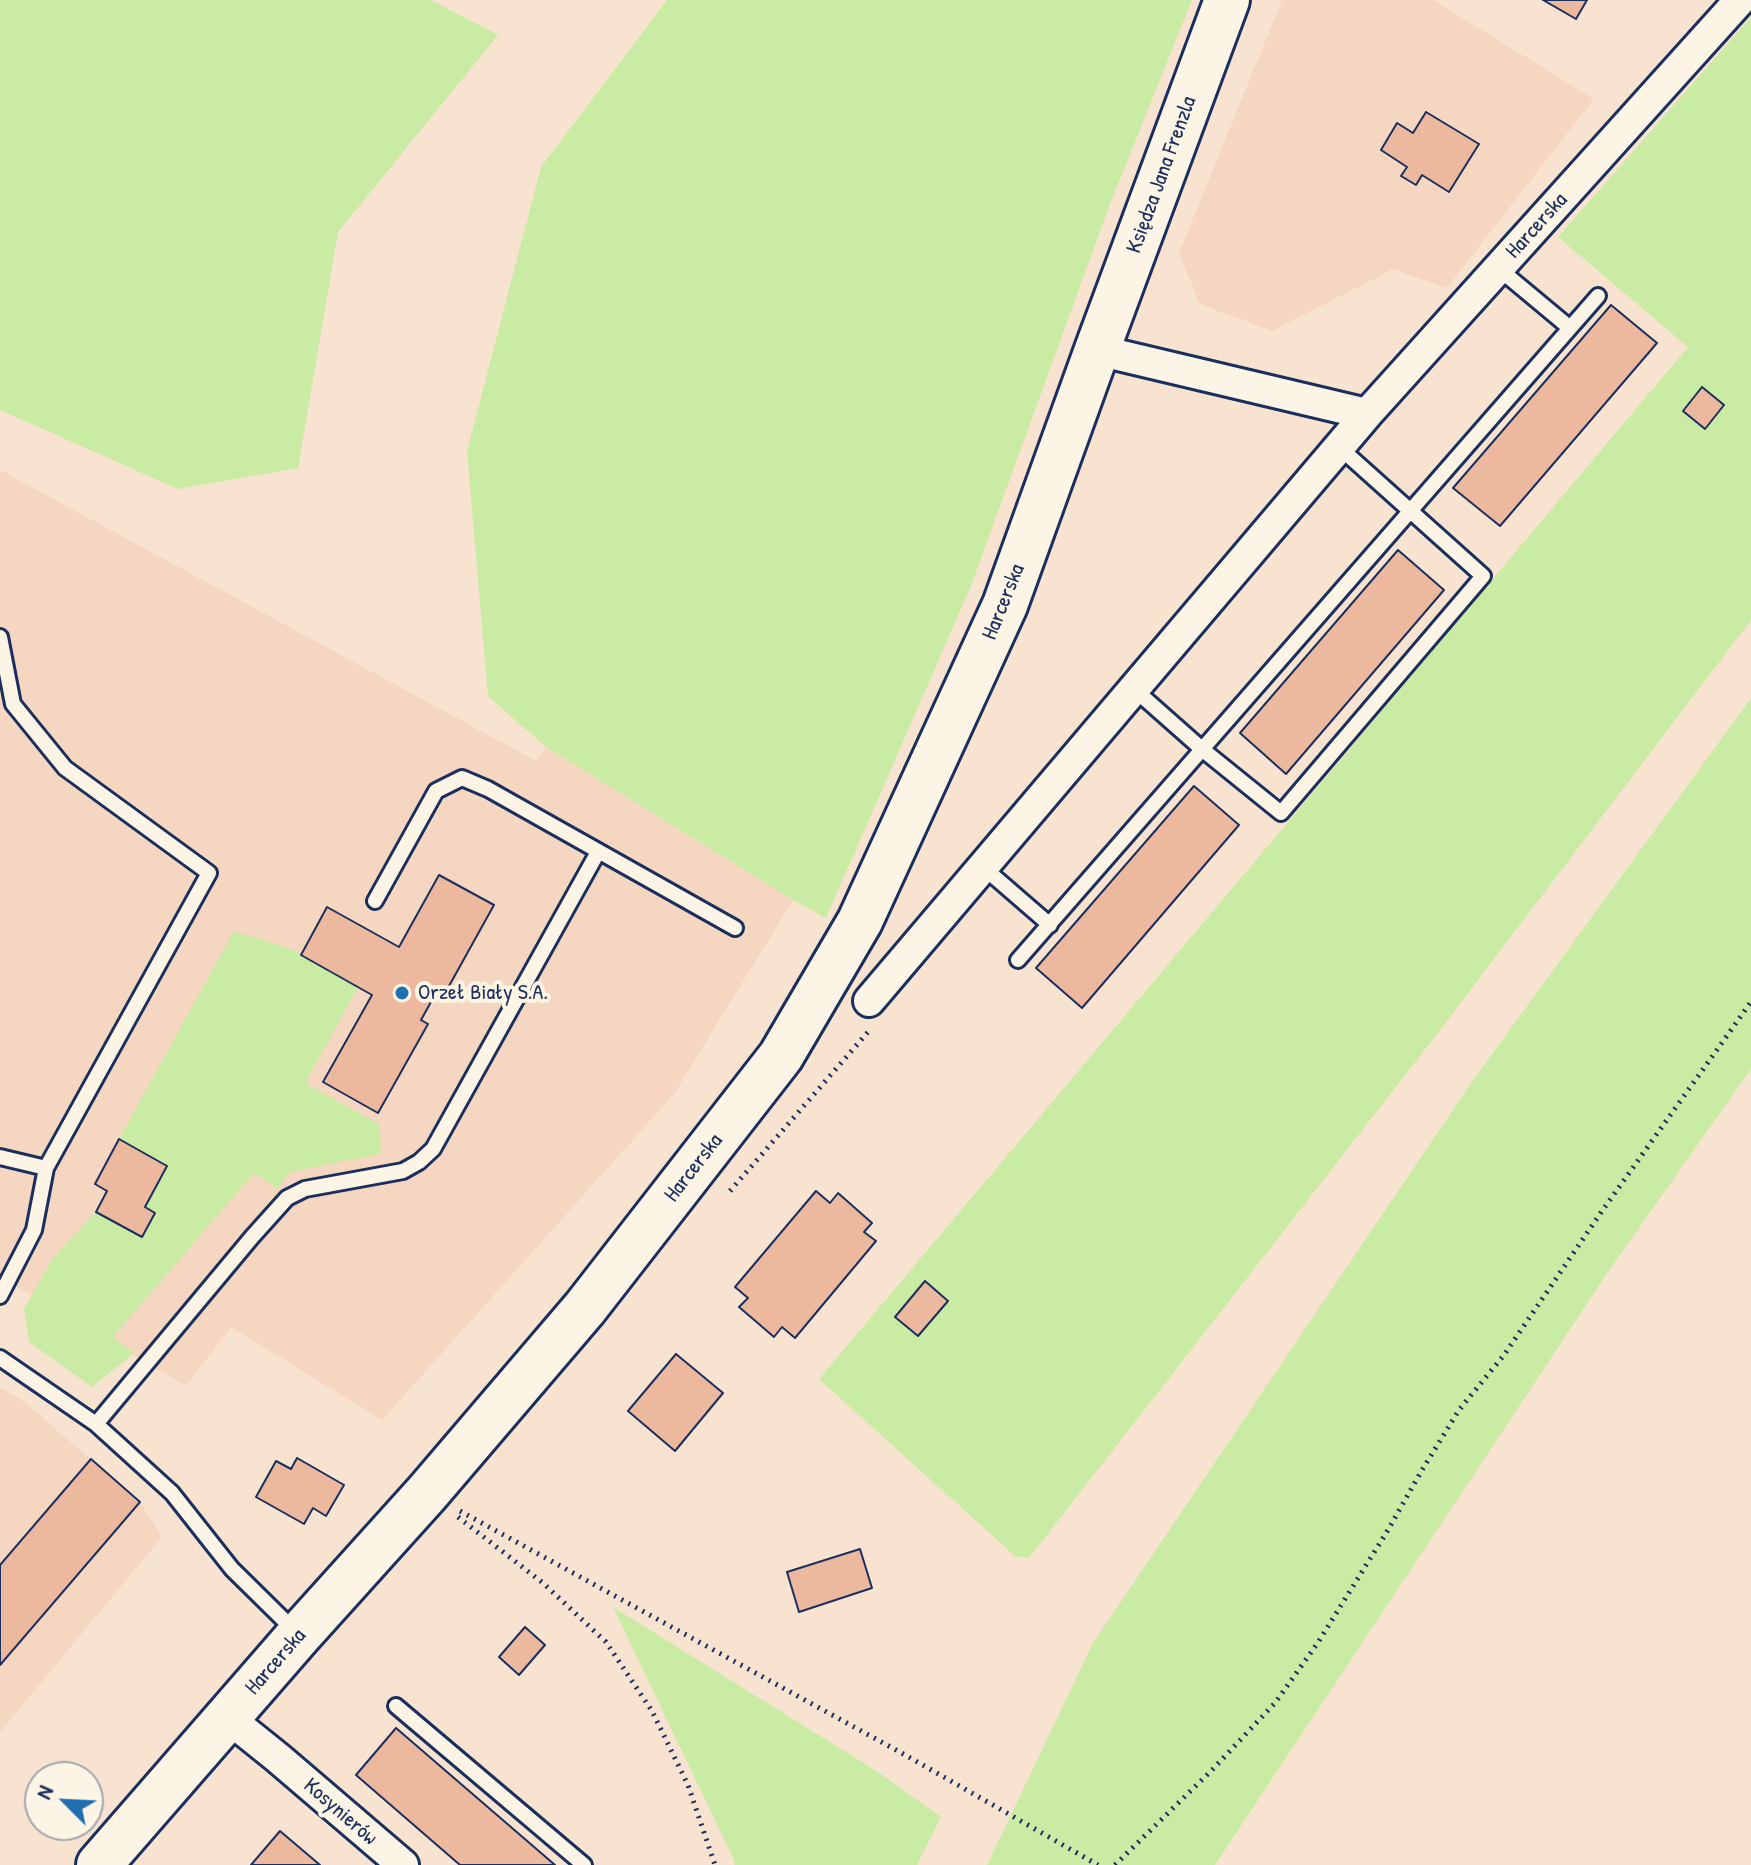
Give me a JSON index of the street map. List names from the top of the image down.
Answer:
{
  "streets": {
    "main road": ["Księdza Jana Frenzla", "Harcerska"],
    "street": ["Kosynierów"]
  },
  "crossings": [
    ["Księdza Jana Frenzla", "Harcerska"],
    ["Harcerska", "Kosynierów"]
  ],
  "places": ["Orzeł Biały S.A."],
  "north": "top left"
}
